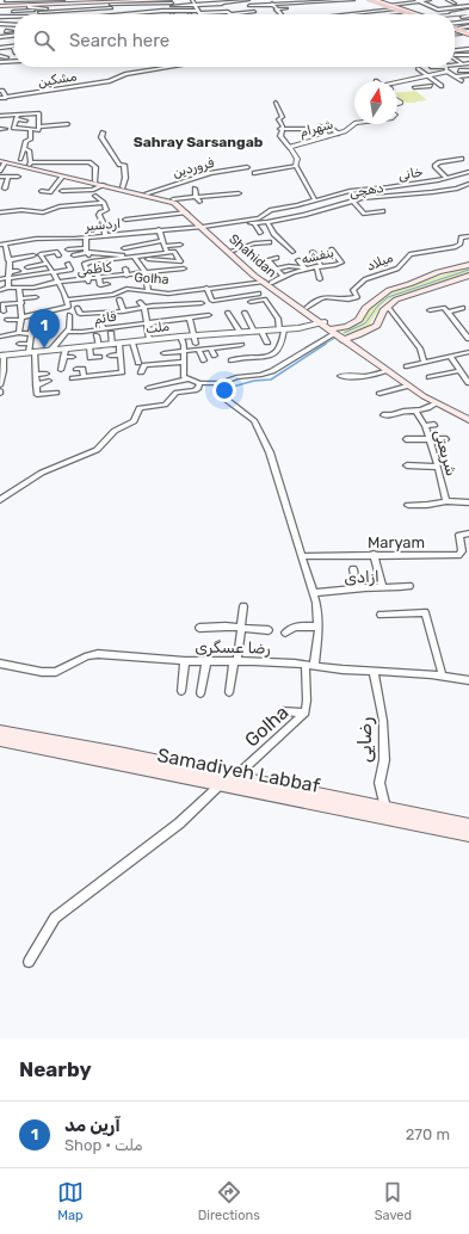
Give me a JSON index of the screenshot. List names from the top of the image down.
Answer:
{
  "streets": {
    "main road": ["Shahidan", "Samadiyeh Labbaf"],
    "street": [
      "مشکین",
      "شهرام",
      "فروردین",
      "خانی",
      "دهچی",
      "اردشیر",
      "بنفشه",
      "میلاد",
      "کاظمی",
      "Golha",
      "قائم",
      "ملت",
      "شریعتی",
      "Maryam",
      "ازادی",
      "رضا عسگری",
      "رضایی"
    ]
  },
  "crossings": [
    ["فروردین", "Shahidan"],
    ["خانی", "دهچی"],
    ["خانی", "اردشیر"],
    ["خانی", "Shahidan"],
    ["دهچی", "اردشیر"],
    ["دهچی", "Shahidan"],
    ["اردشیر", "Shahidan"],
    ["اردشیر", "کاظمی"],
    ["Shahidan", "بنفشه"],
    ["Shahidan", "میلاد"],
    ["Shahidan", "Golha"],
    ["Shahidan", "ملت"],
    ["Shahidan", "شریعتی"],
    ["بنفشه", "Golha"],
    ["Golha", "Maryam"],
    ["Golha", "ازادی"],
    ["Golha", "رضا عسگری"],
    ["Golha", "Samadiyeh Labbaf"],
    ["رضا عسگری", "رضایی"],
    ["رضایی", "Samadiyeh Labbaf"]
  ],
  "districts": ["Sahray Sarsangab"],
  "north": "top",
  "page": {
    "search": "Search here",
    "pins": "1",
    "heading": "Nearby",
    "list": [
      {
        "mark": "1",
        "name": "آرین مد",
        "note": "Shop · ملت",
        "value": "270 m"
      }
    ],
    "nav": ["Map", "Directions", "Saved"]
  }
}
